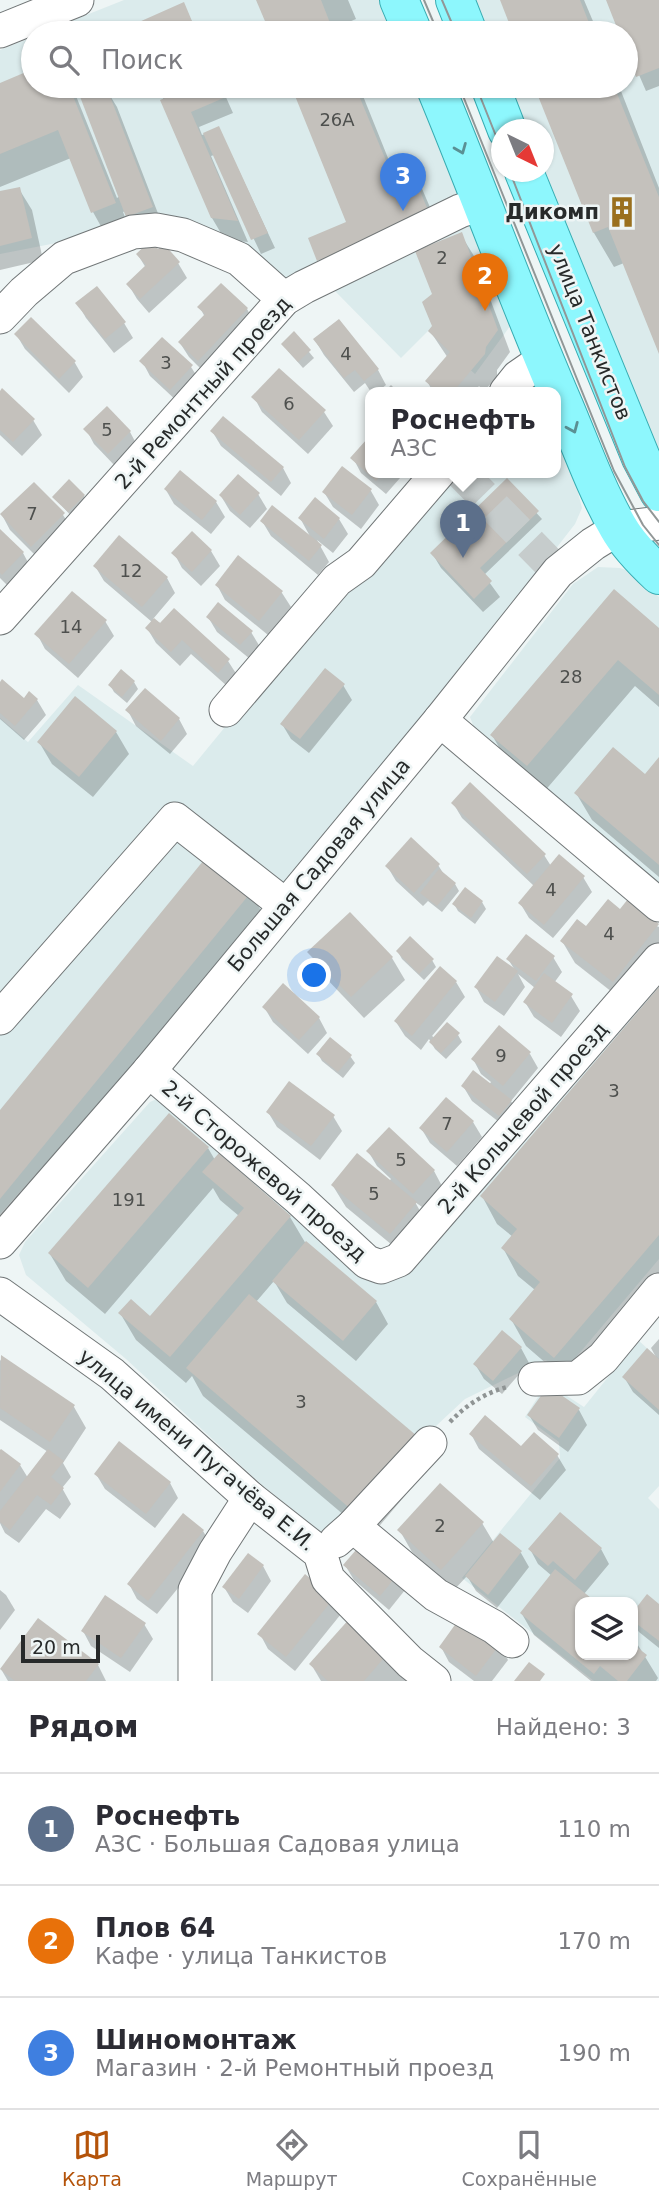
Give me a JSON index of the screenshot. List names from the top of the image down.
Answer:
{
  "streets": {
    "main road": ["улица Танкистов"],
    "street": [
      "2-й Ремонтный проезд",
      "Большая Садовая улица",
      "2-й Кольцевой проезд",
      "2-й Сторожевой проезд",
      "улица имени Пугачёва Е.И."
    ]
  },
  "crossings": [
    ["Большая Садовая улица", "2-й Сторожевой проезд"],
    ["2-й Кольцевой проезд", "2-й Сторожевой проезд"]
  ],
  "places": {
    "building": ["Дикомп"]
  },
  "house_numbers": [
    "26А",
    "2",
    "4",
    "3",
    "6",
    "5",
    "7",
    "12",
    "14",
    "28",
    "4",
    "4",
    "9",
    "3",
    "7",
    "5",
    "5",
    "191",
    "3",
    "2"
  ],
  "scale_bar": "20 m",
  "north": "bottom right",
  "page": {
    "search": "Поиск",
    "pins": ["3", "2", "1"],
    "popup": ["Роснефть", "АЗС"],
    "scale": "20 m",
    "heading": ["Рядом", "Найдено: 3"],
    "list": [
      {
        "mark": "1",
        "name": "Роснефть",
        "note": "АЗС · Большая Садовая улица",
        "value": "110 m"
      },
      {
        "mark": "2",
        "name": "Плов 64",
        "note": "Кафе · улица Танкистов",
        "value": "170 m"
      },
      {
        "mark": "3",
        "name": "Шиномонтаж",
        "note": "Магазин · 2-й Ремонтный проезд",
        "value": "190 m"
      }
    ],
    "nav": ["Карта", "Маршрут", "Сохранённые"]
  }
}
